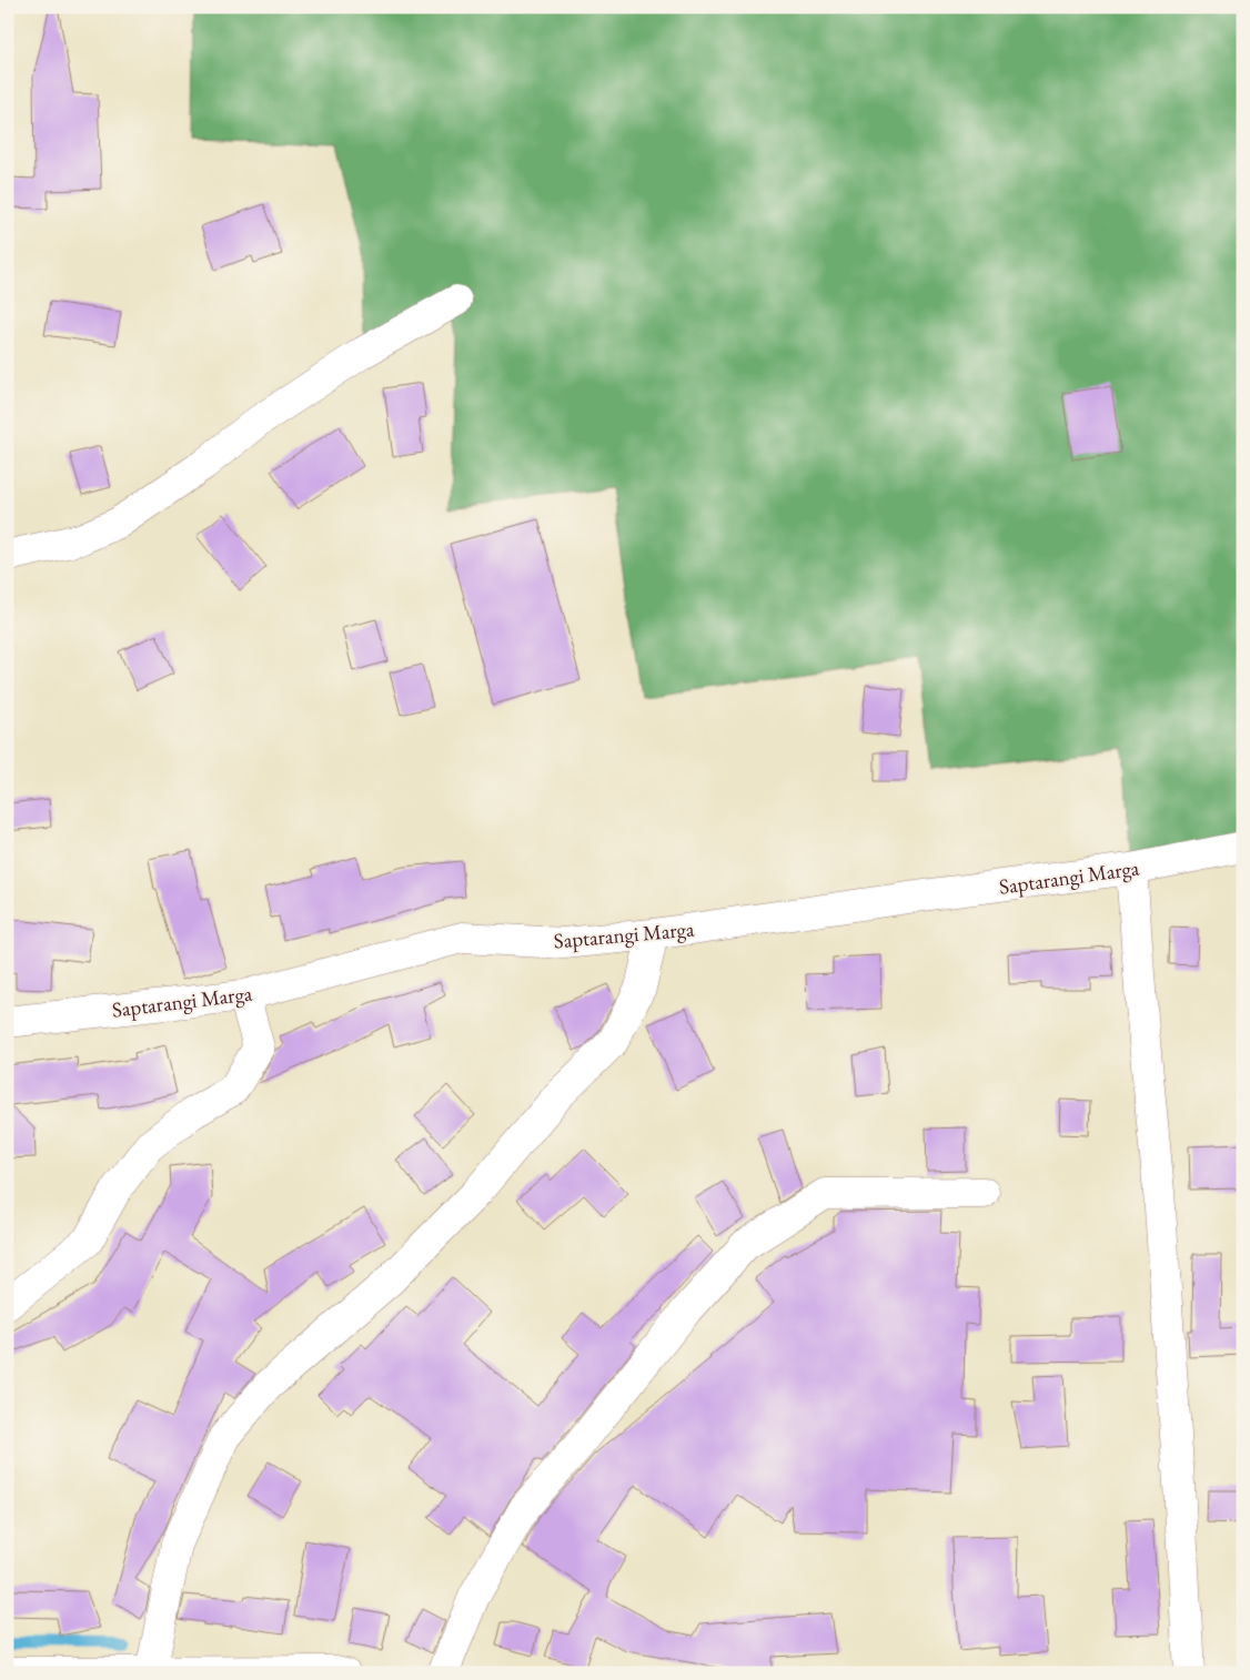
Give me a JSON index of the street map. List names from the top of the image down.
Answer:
{
  "streets": {
    "street": ["Saptarangi Marga"]
  }
}
